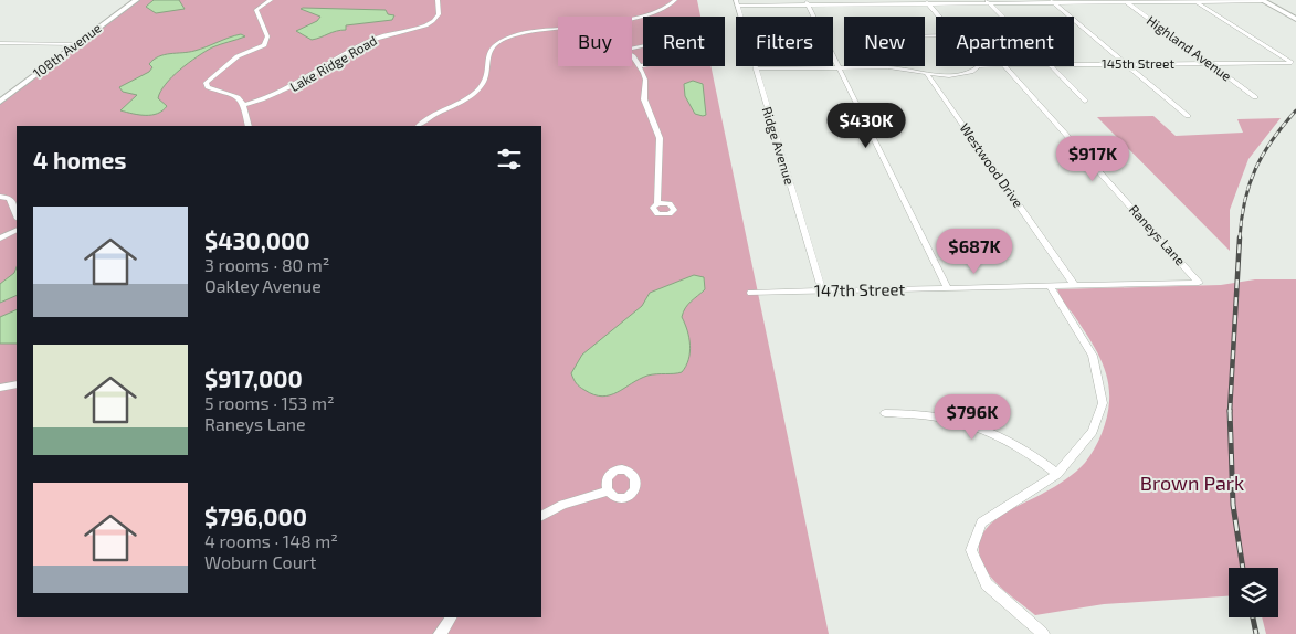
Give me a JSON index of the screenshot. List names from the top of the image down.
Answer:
{
  "streets": {
    "street": [
      "Highland Avenue",
      "108th Avenue",
      "Lake Ridge Road",
      "145th Street",
      "Ridge Avenue",
      "Westwood Drive",
      "Raneys Lane",
      "147th Street"
    ]
  },
  "crossings": [
    ["Highland Avenue", "145th Street"],
    ["145th Street", "Ridge Avenue"],
    ["145th Street", "Westwood Drive"],
    ["Ridge Avenue", "147th Street"],
    ["Westwood Drive", "147th Street"],
    ["Raneys Lane", "147th Street"]
  ],
  "parks": ["Brown Park"],
  "page": {
    "chip": [
      "Buy",
      "Rent",
      "Filters",
      "New",
      "Apartment"
    ],
    "price": [
      "$430K",
      "$917K",
      "$687K",
      "$796K"
    ],
    "heading": "4 homes",
    "list": [
      {
        "name": "$430,000",
        "note": "3 rooms · 80 m² · Oakley Avenue"
      },
      {
        "name": "$917,000",
        "note": "5 rooms · 153 m² · Raneys Lane"
      },
      {
        "name": "$796,000",
        "note": "4 rooms · 148 m² · Woburn Court"
      }
    ]
  }
}
